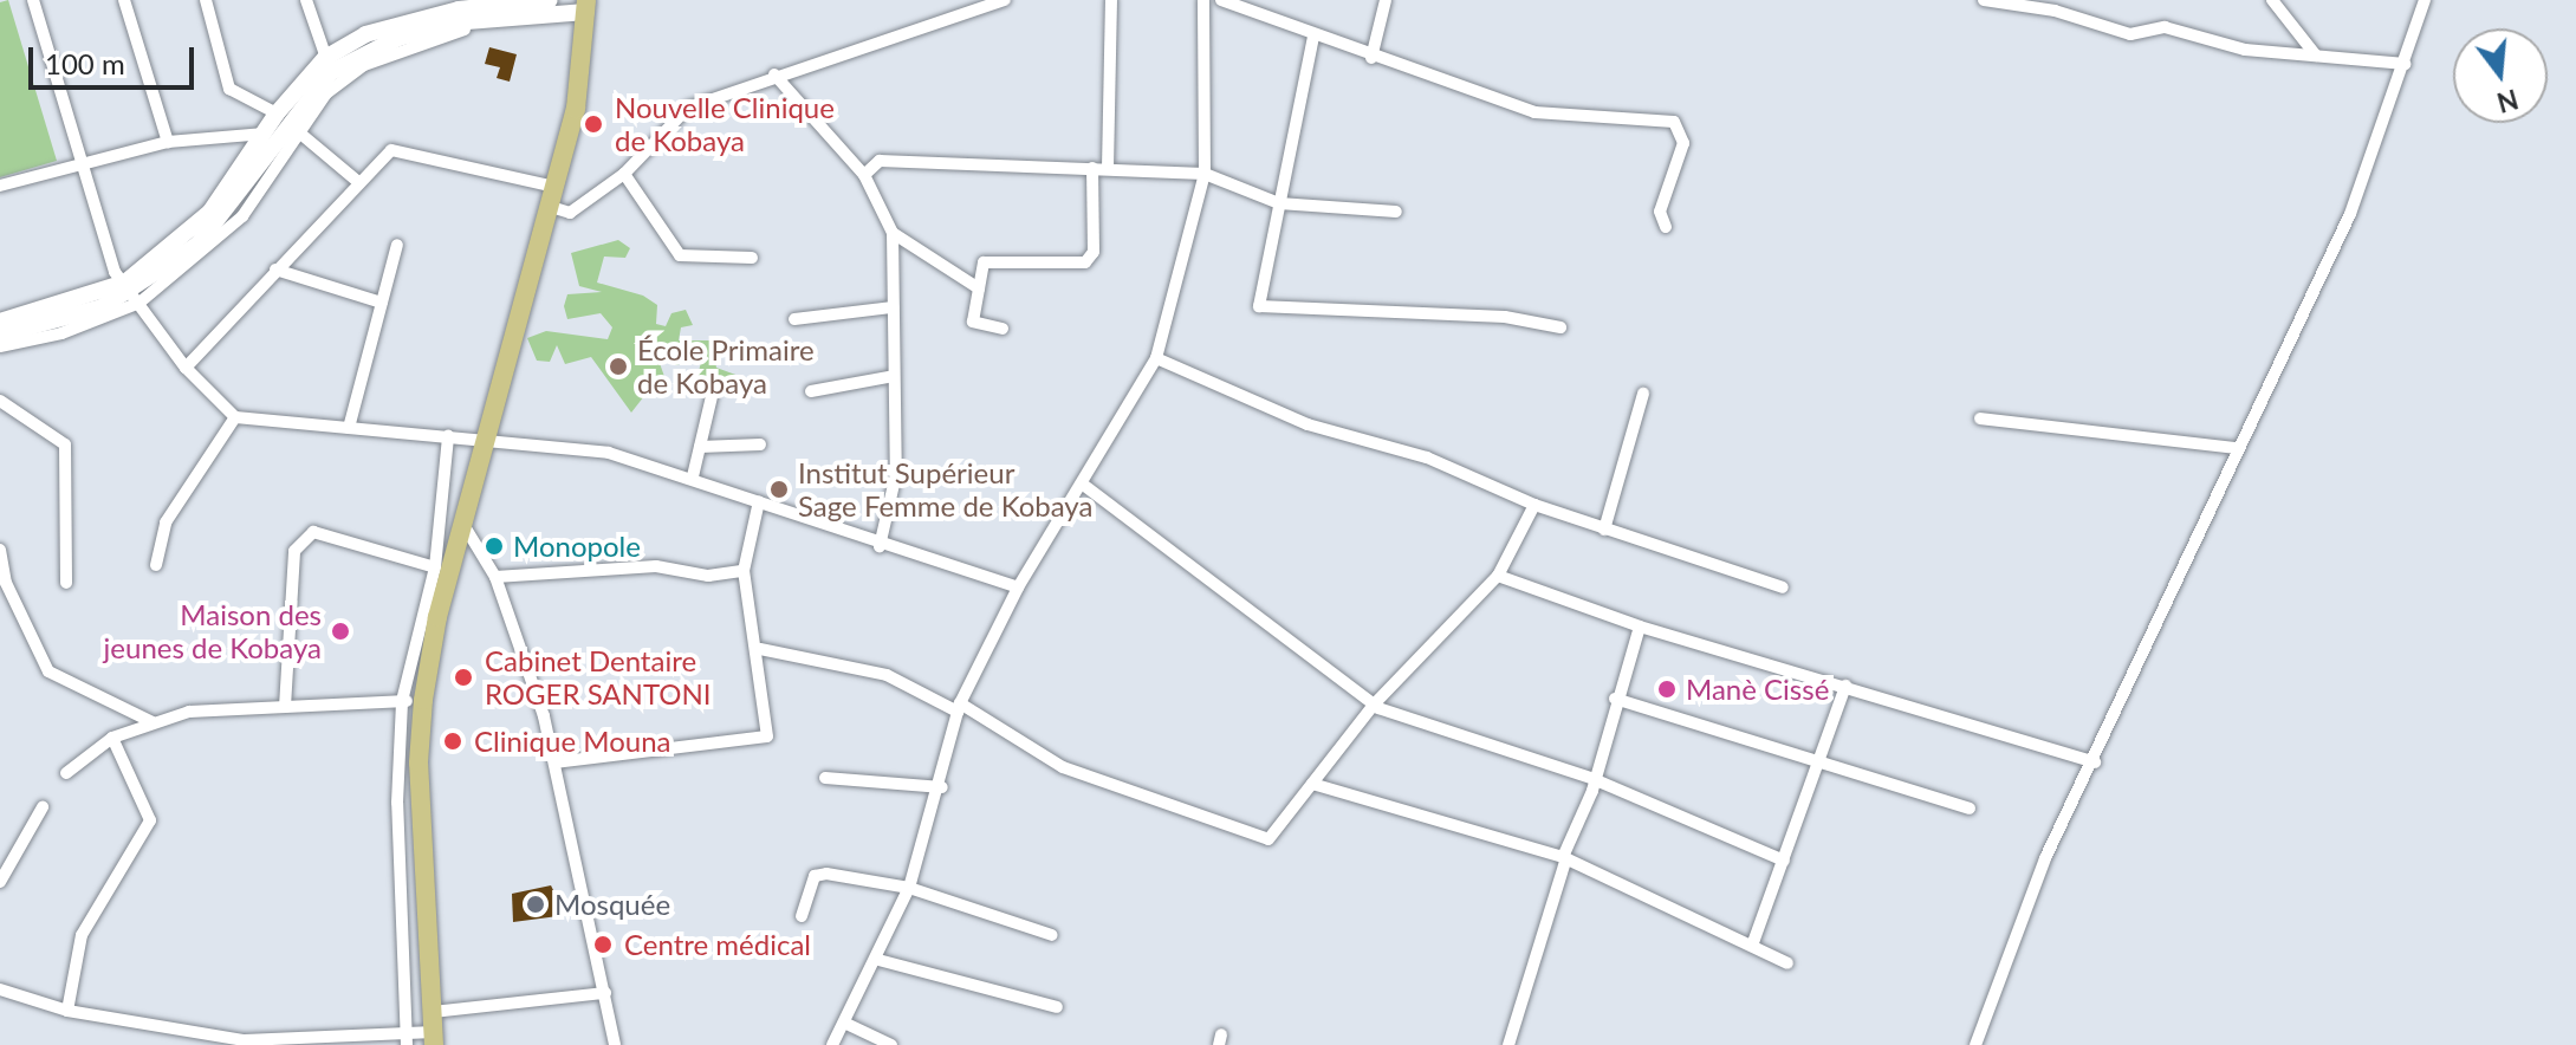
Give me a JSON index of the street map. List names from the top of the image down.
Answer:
{
  "places": [
    "Nouvelle Clinique de Kobaya",
    "École Primaire de Kobaya",
    "Institut Supérieur Sage Femme de Kobaya",
    "Monopole",
    "Maison des jeunes de Kobaya",
    "Cabinet Dentaire ROGER SANTONI",
    "Manè Cissé",
    "Clinique Mouna",
    "Mosquée",
    "Centre médical"
  ],
  "scale_bar": "100 m",
  "north": "bottom"
}
